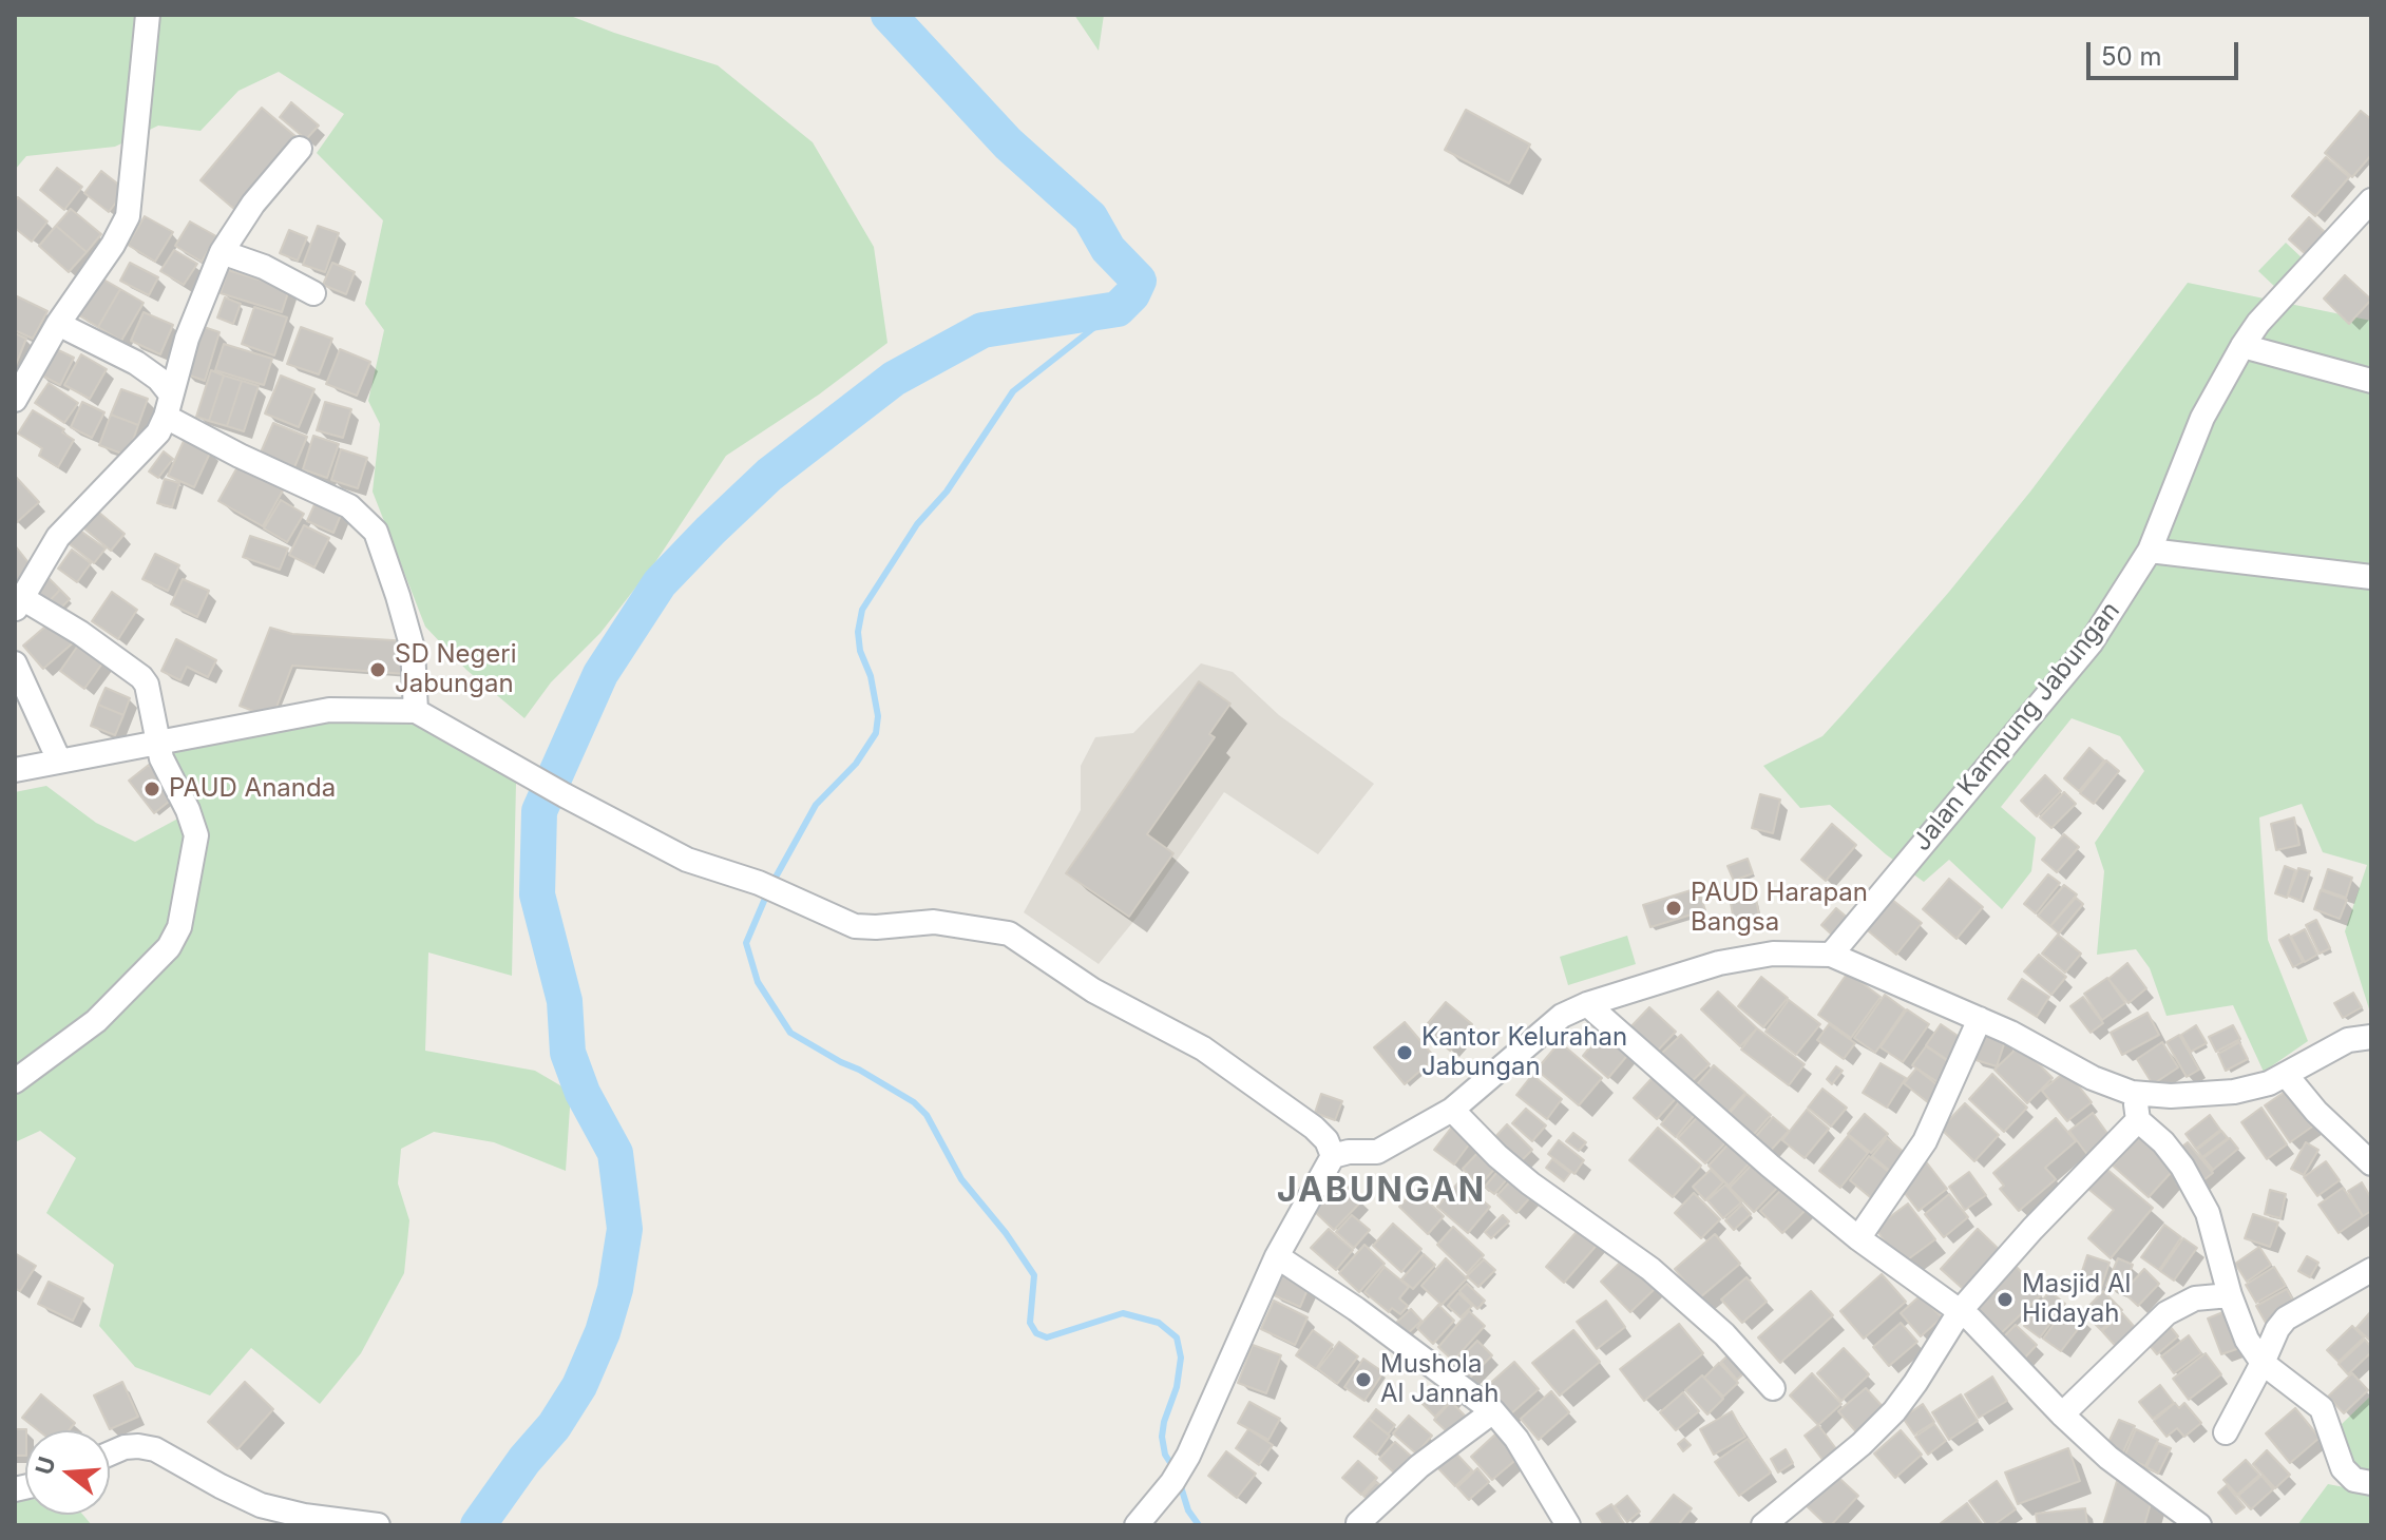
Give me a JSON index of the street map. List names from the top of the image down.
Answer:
{
  "streets": {
    "street": ["Jalan Kampung Jabungan"]
  },
  "districts": ["JABUNGAN"],
  "places": [
    "SD Negeri Jabungan",
    "PAUD Ananda",
    "PAUD Harapan Bangsa",
    "Kantor Kelurahan Jabungan",
    "Masjid Al Hidayah",
    "Mushola Al Jannah"
  ],
  "scale_bar": "50 m",
  "north": "left"
}
